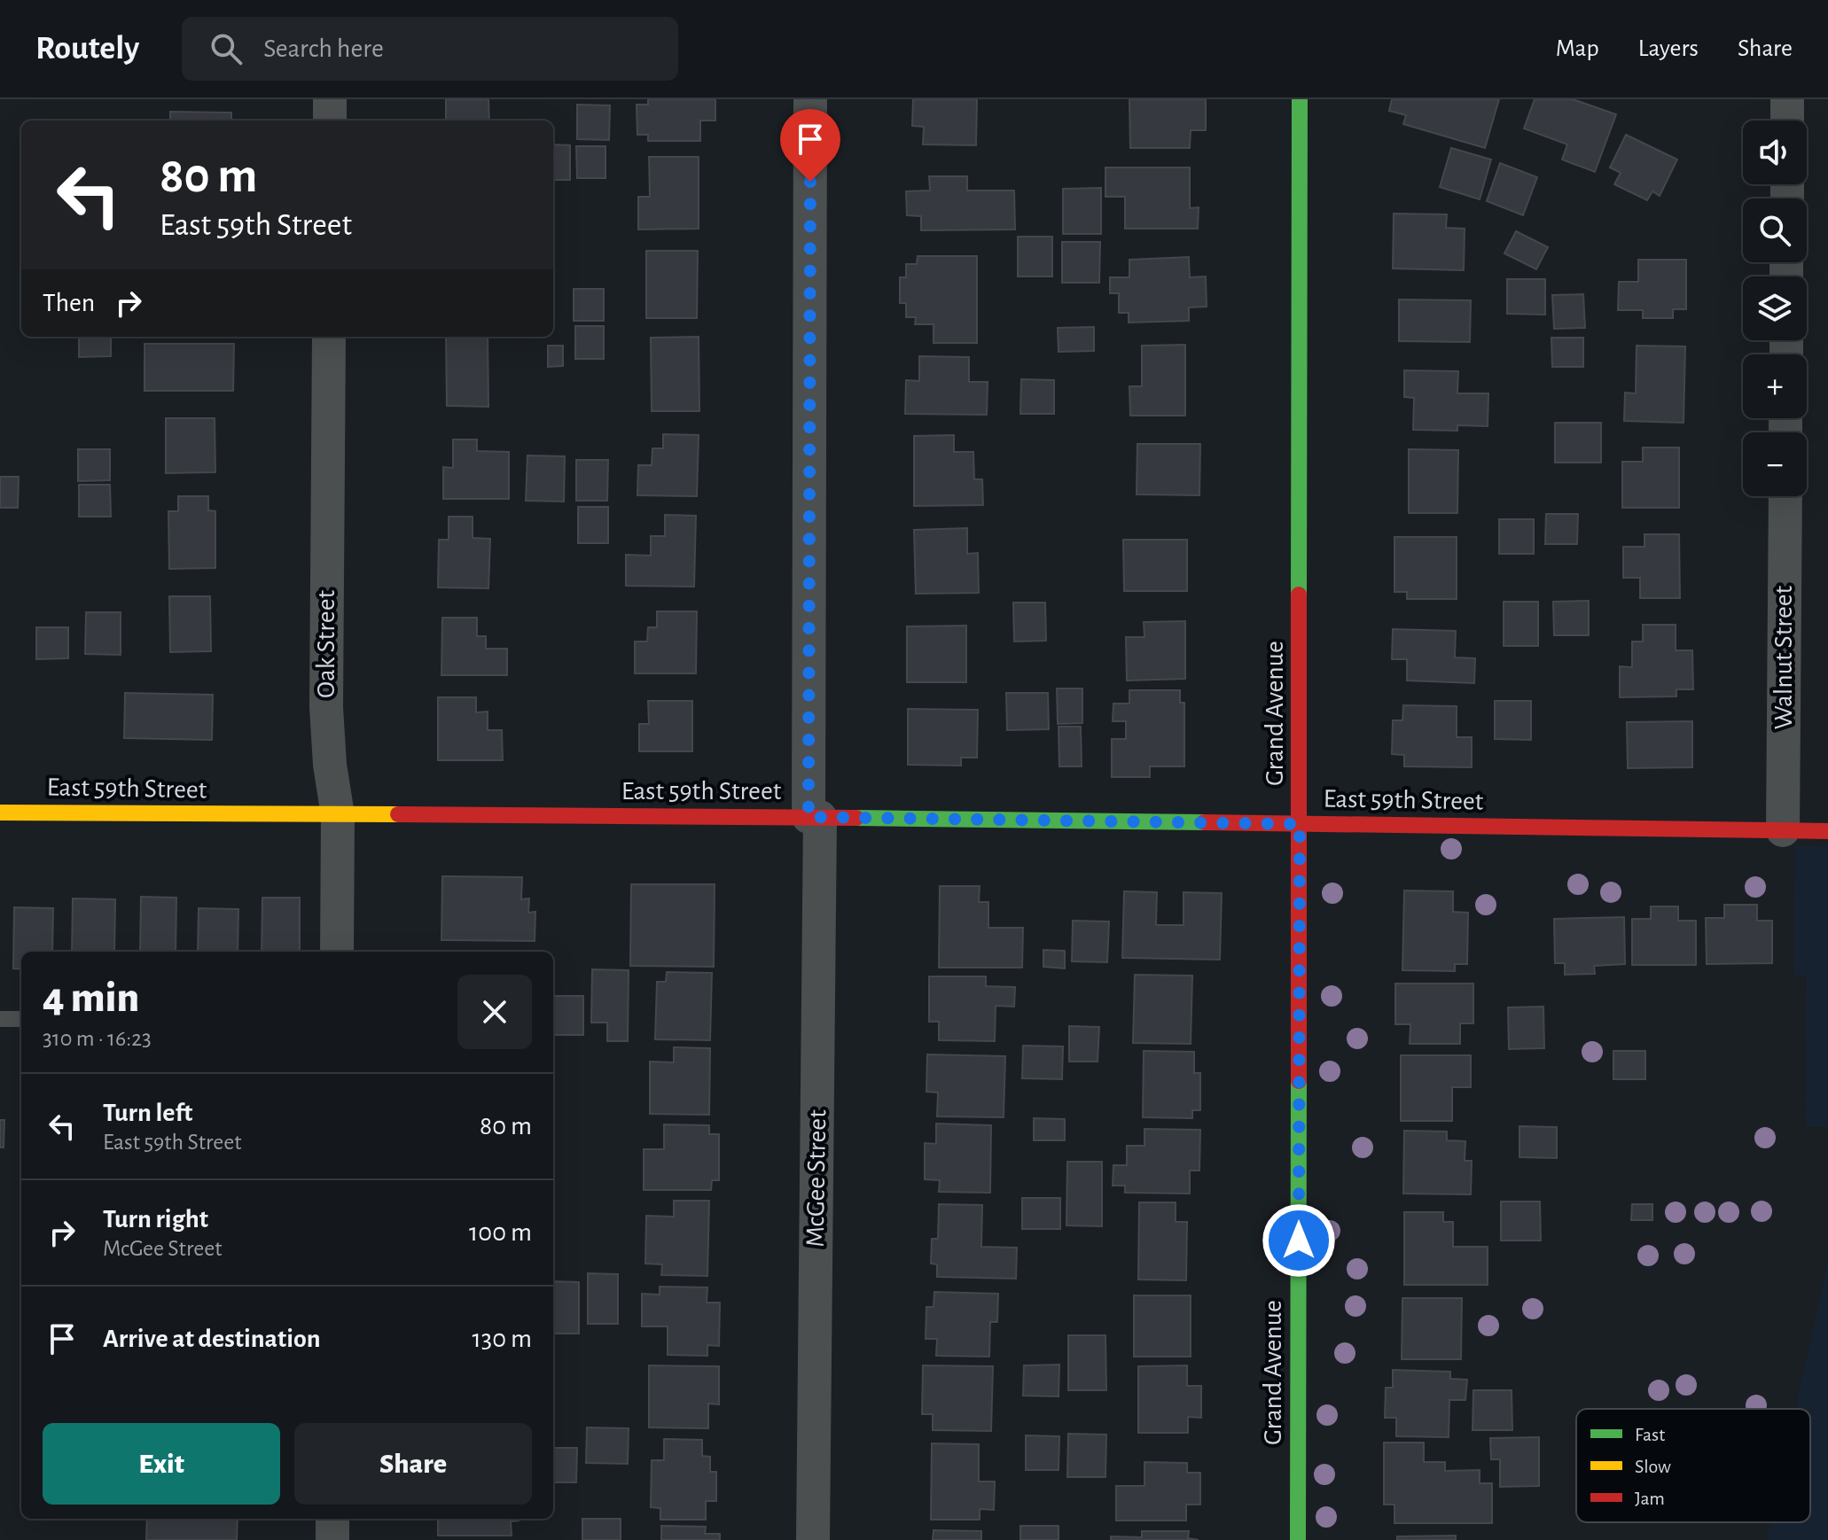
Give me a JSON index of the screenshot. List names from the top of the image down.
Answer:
{
  "streets": {
    "street": [
      "Oak Street",
      "Walnut Street",
      "Grand Avenue",
      "East 59th Street",
      "McGee Street"
    ]
  },
  "crossings": [
    ["Oak Street", "East 59th Street"],
    ["Walnut Street", "East 59th Street"],
    ["Grand Avenue", "East 59th Street"],
    ["East 59th Street", "McGee Street"]
  ],
  "legend": ["Fast", "Slow", "Jam"],
  "page": {
    "header": "Routely",
    "search": "Search here",
    "nav": ["Map", "Layers", "Share"],
    "map_buttons": ["+", "−"],
    "turn": ["80 m", "East 59th Street"],
    "then": "Then",
    "heading": ["4 min", "310 m · 16:23"],
    "list": [
      {
        "name": "Turn left",
        "note": "East 59th Street",
        "value": "80 m"
      },
      {
        "name": "Turn right",
        "note": "McGee Street",
        "value": "100 m"
      },
      {
        "name": "Arrive at destination",
        "value": "130 m"
      }
    ],
    "buttons": ["Exit", "Share"]
  }
}
